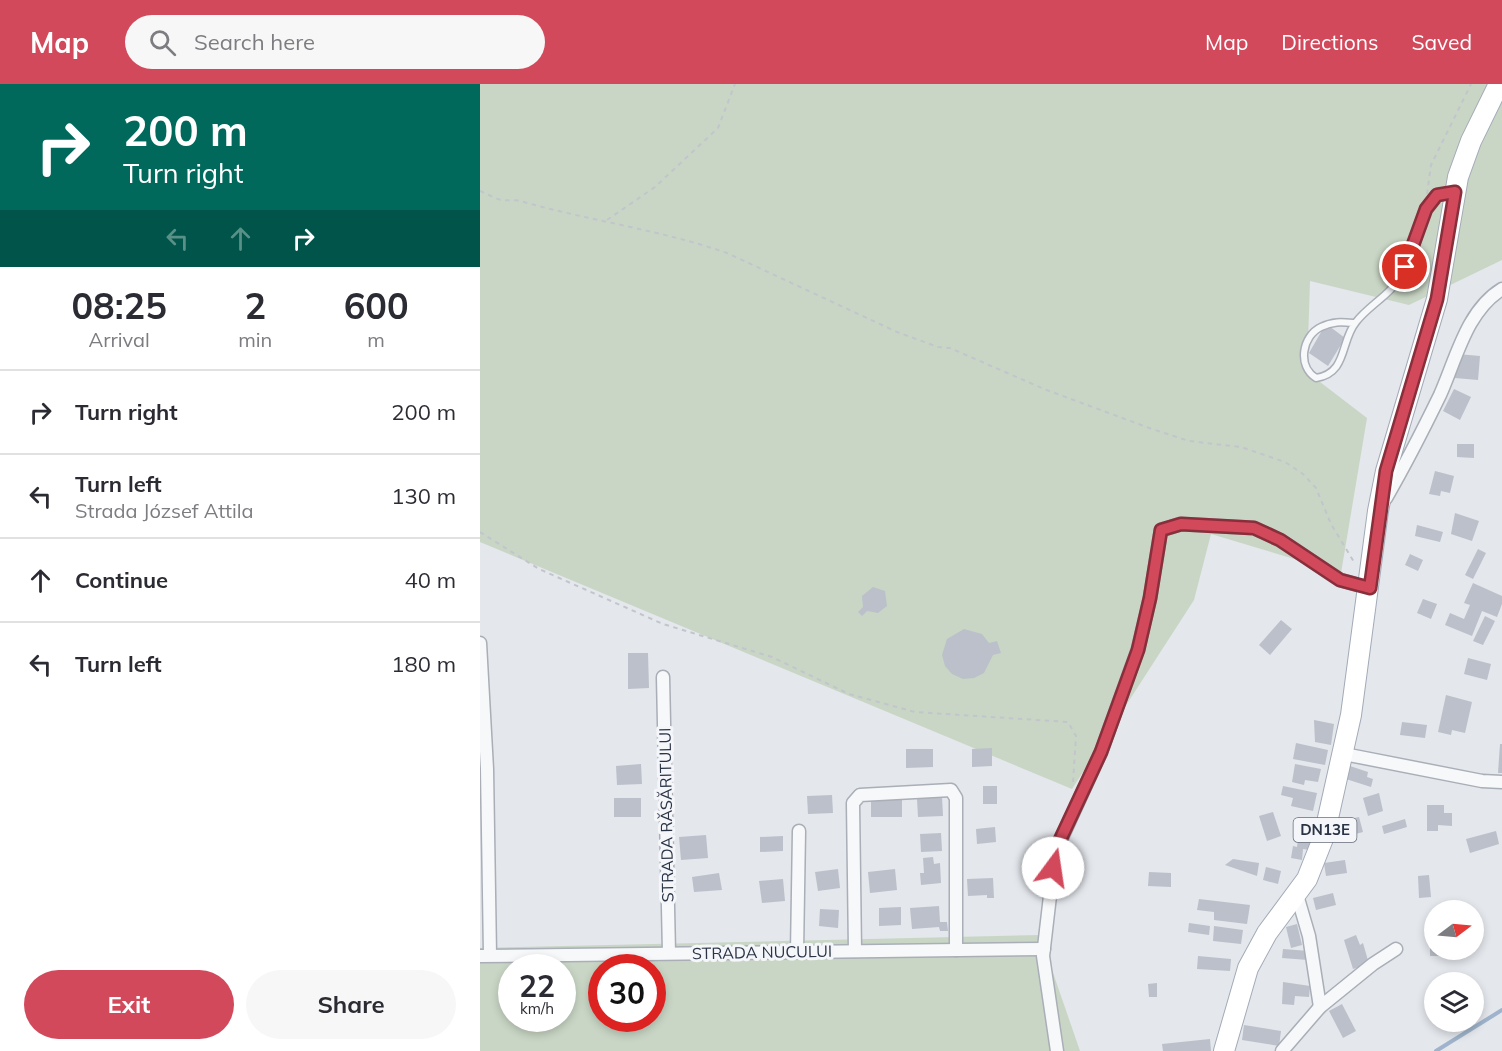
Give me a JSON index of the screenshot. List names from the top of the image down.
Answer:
{
  "streets": {
    "main road": ["DN13E"],
    "street": ["STRADA RĂSĂRITULUI", "STRADA NUCULUI"]
  },
  "crossings": [
    ["STRADA RĂSĂRITULUI", "STRADA NUCULUI"]
  ],
  "north": "right",
  "page": {
    "header": "Map",
    "search": "Search here",
    "nav": ["Map", "Directions", "Saved"],
    "turn": ["200 m", "Turn right"],
    "eta": [
      "08:25",
      "Arrival",
      "2",
      "min",
      "600",
      "m"
    ],
    "list": [
      {
        "name": "Turn right",
        "value": "200 m"
      },
      {
        "name": "Turn left",
        "note": "Strada József Attila",
        "value": "130 m"
      },
      {
        "name": "Continue",
        "value": "40 m"
      },
      {
        "name": "Turn left",
        "value": "180 m"
      }
    ],
    "speed": "22 km/h",
    "limit": "30",
    "buttons": ["Exit", "Share"]
  }
}
